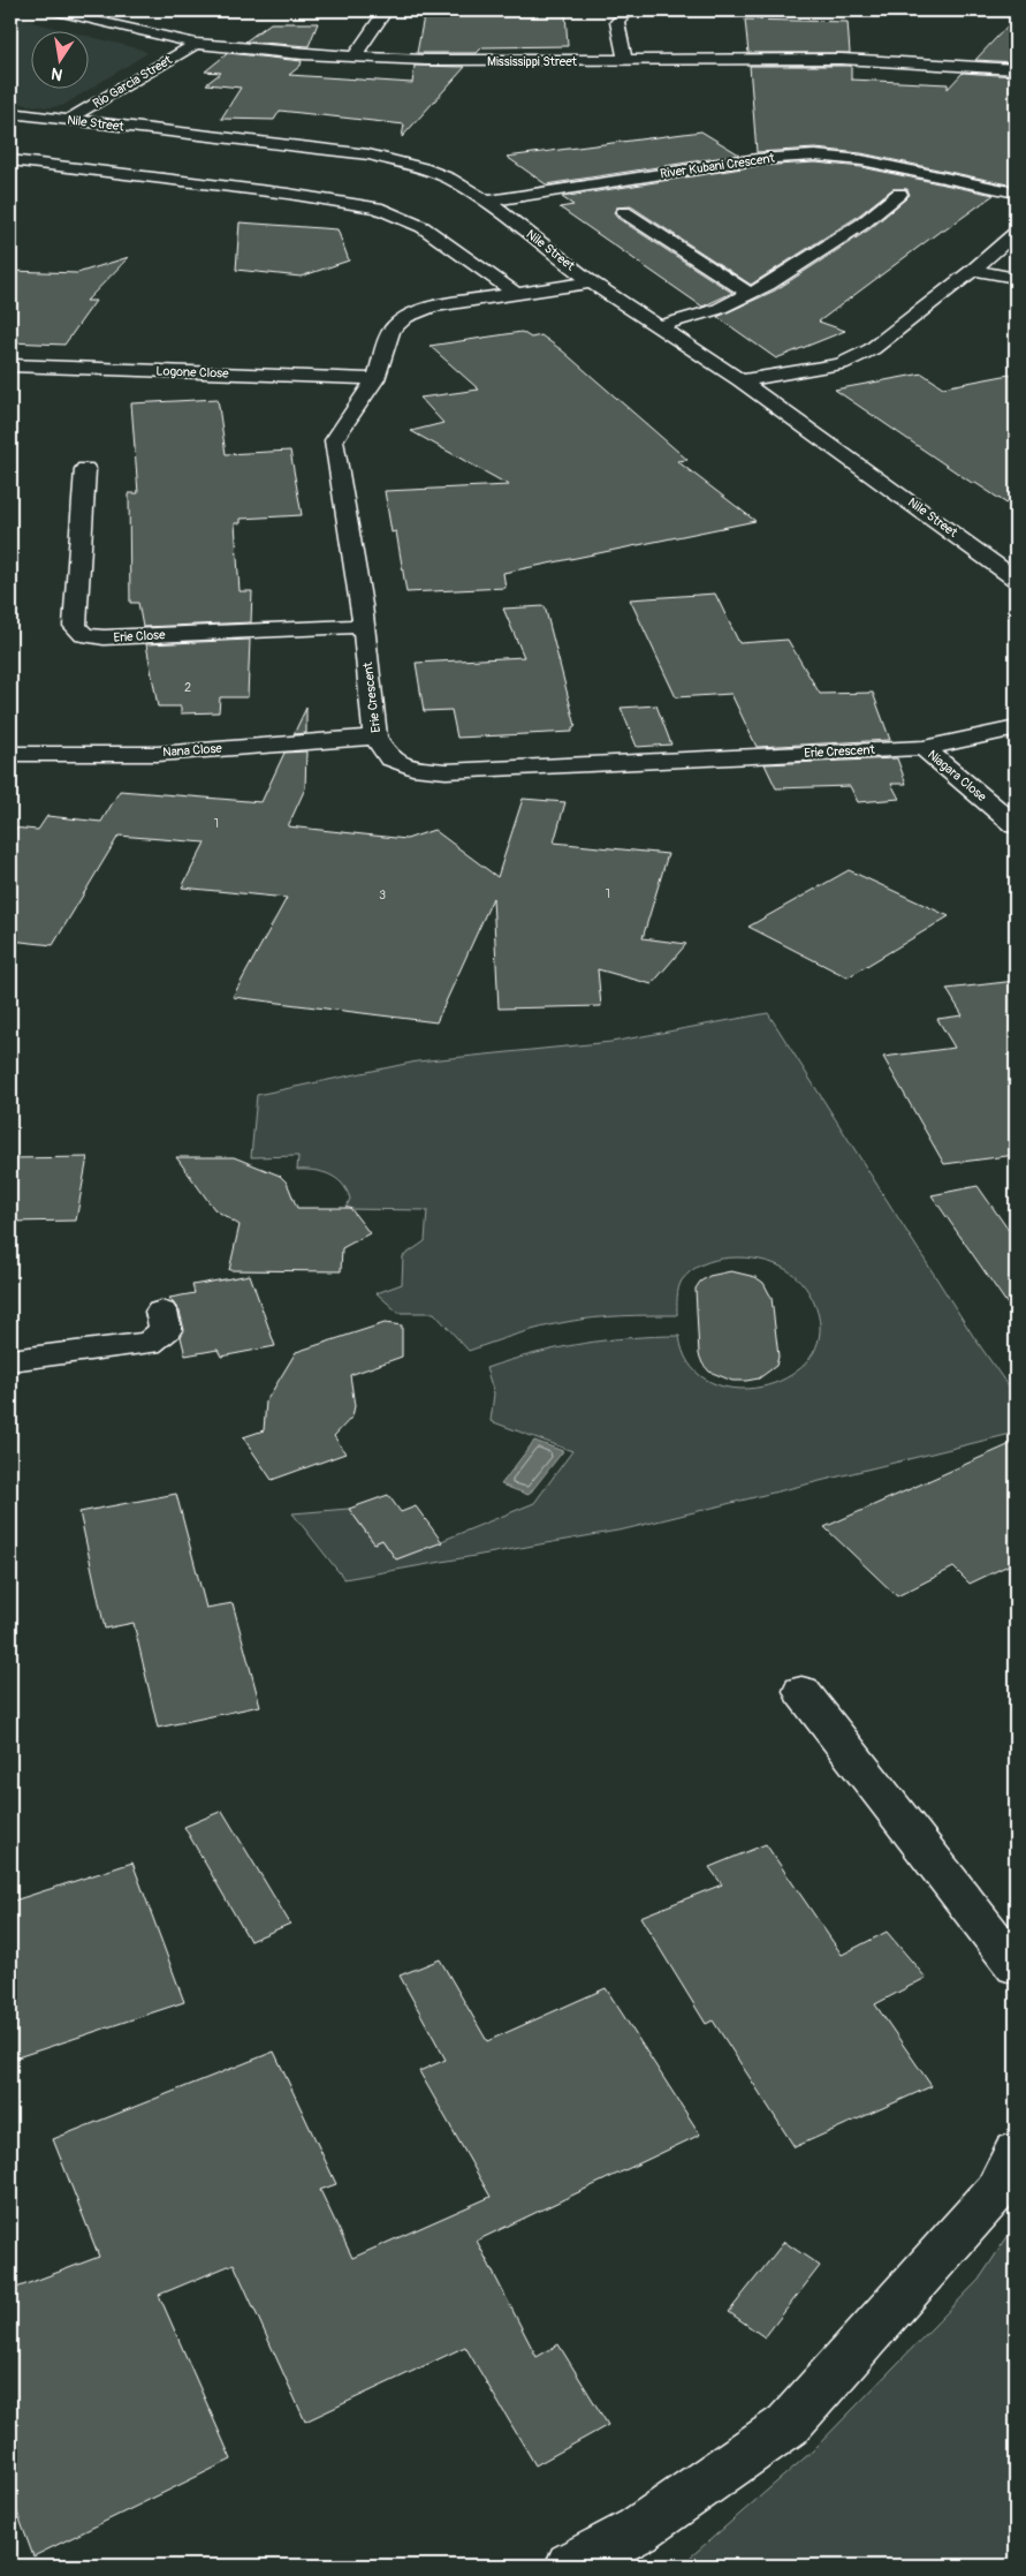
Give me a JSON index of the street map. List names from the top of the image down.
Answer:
{
  "streets": {
    "street": [
      "Mississippi Street",
      "Rio Garcia Street",
      "Nile Street",
      "River Kubani Crescent",
      "Logone Close",
      "Erie Close",
      "Erie Crescent",
      "Nana Close",
      "Niagara Close"
    ]
  },
  "crossings": [
    ["Mississippi Street", "Rio Garcia Street"],
    ["Rio Garcia Street", "Nile Street"],
    ["Nile Street", "River Kubani Crescent"],
    ["Nile Street", "Erie Crescent"],
    ["Logone Close", "Erie Crescent"],
    ["Erie Close", "Erie Crescent"],
    ["Erie Crescent", "Nana Close"],
    ["Erie Crescent", "Niagara Close"]
  ],
  "house_numbers": [
    "2",
    "1",
    "1",
    "3"
  ],
  "north": "bottom"
}
